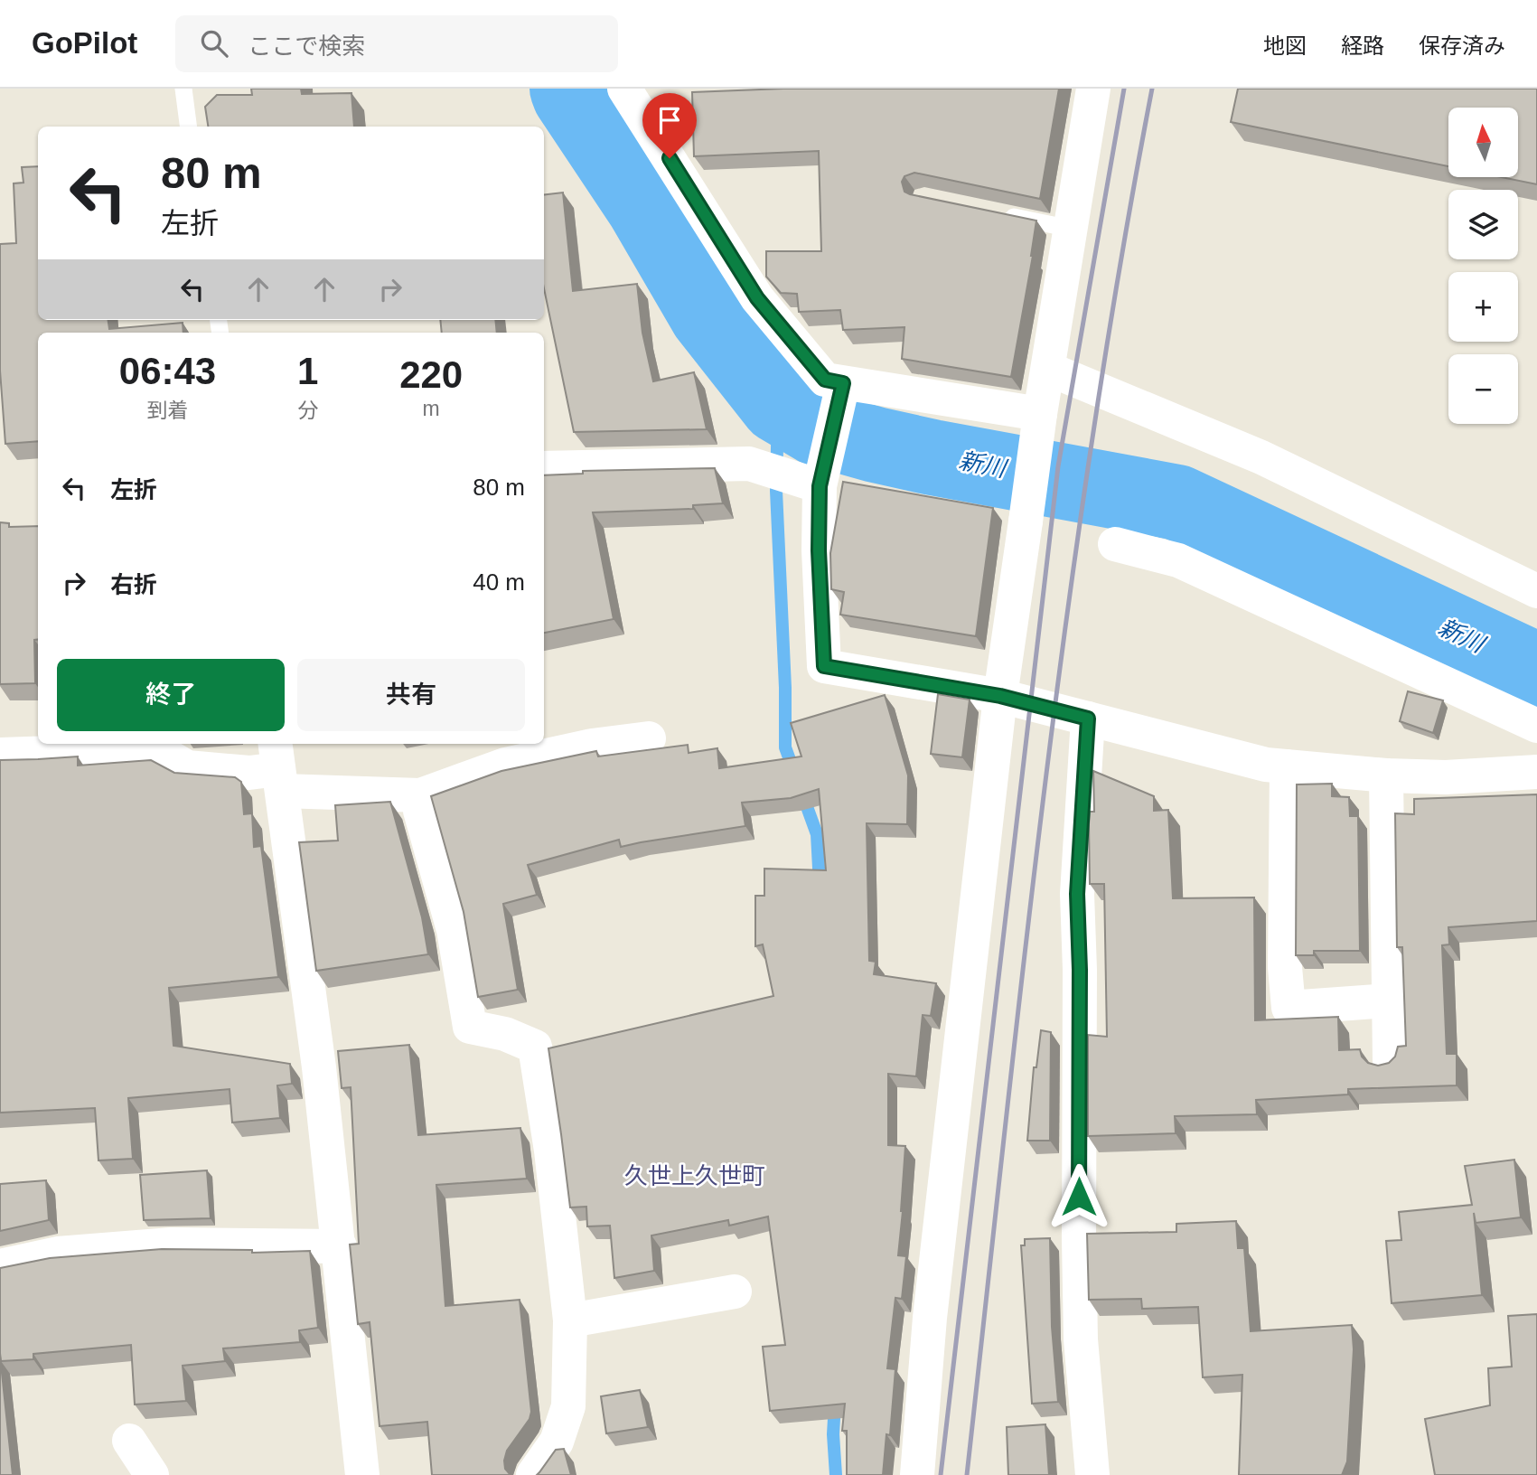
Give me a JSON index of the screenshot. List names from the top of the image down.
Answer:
{
  "districts": ["久世上久世町"],
  "water": ["新川"],
  "north": "top",
  "page": {
    "header": "GoPilot",
    "search": "ここで検索",
    "nav": ["地図", "経路", "保存済み"],
    "map_buttons": ["+", "−"],
    "turn": ["80 m", "左折"],
    "eta": [
      "06:43",
      "到着",
      "1",
      "分",
      "220",
      "m"
    ],
    "list": [
      {
        "name": "左折",
        "value": "80 m"
      },
      {
        "name": "右折",
        "value": "40 m"
      }
    ],
    "buttons": ["終了", "共有"]
  }
}
